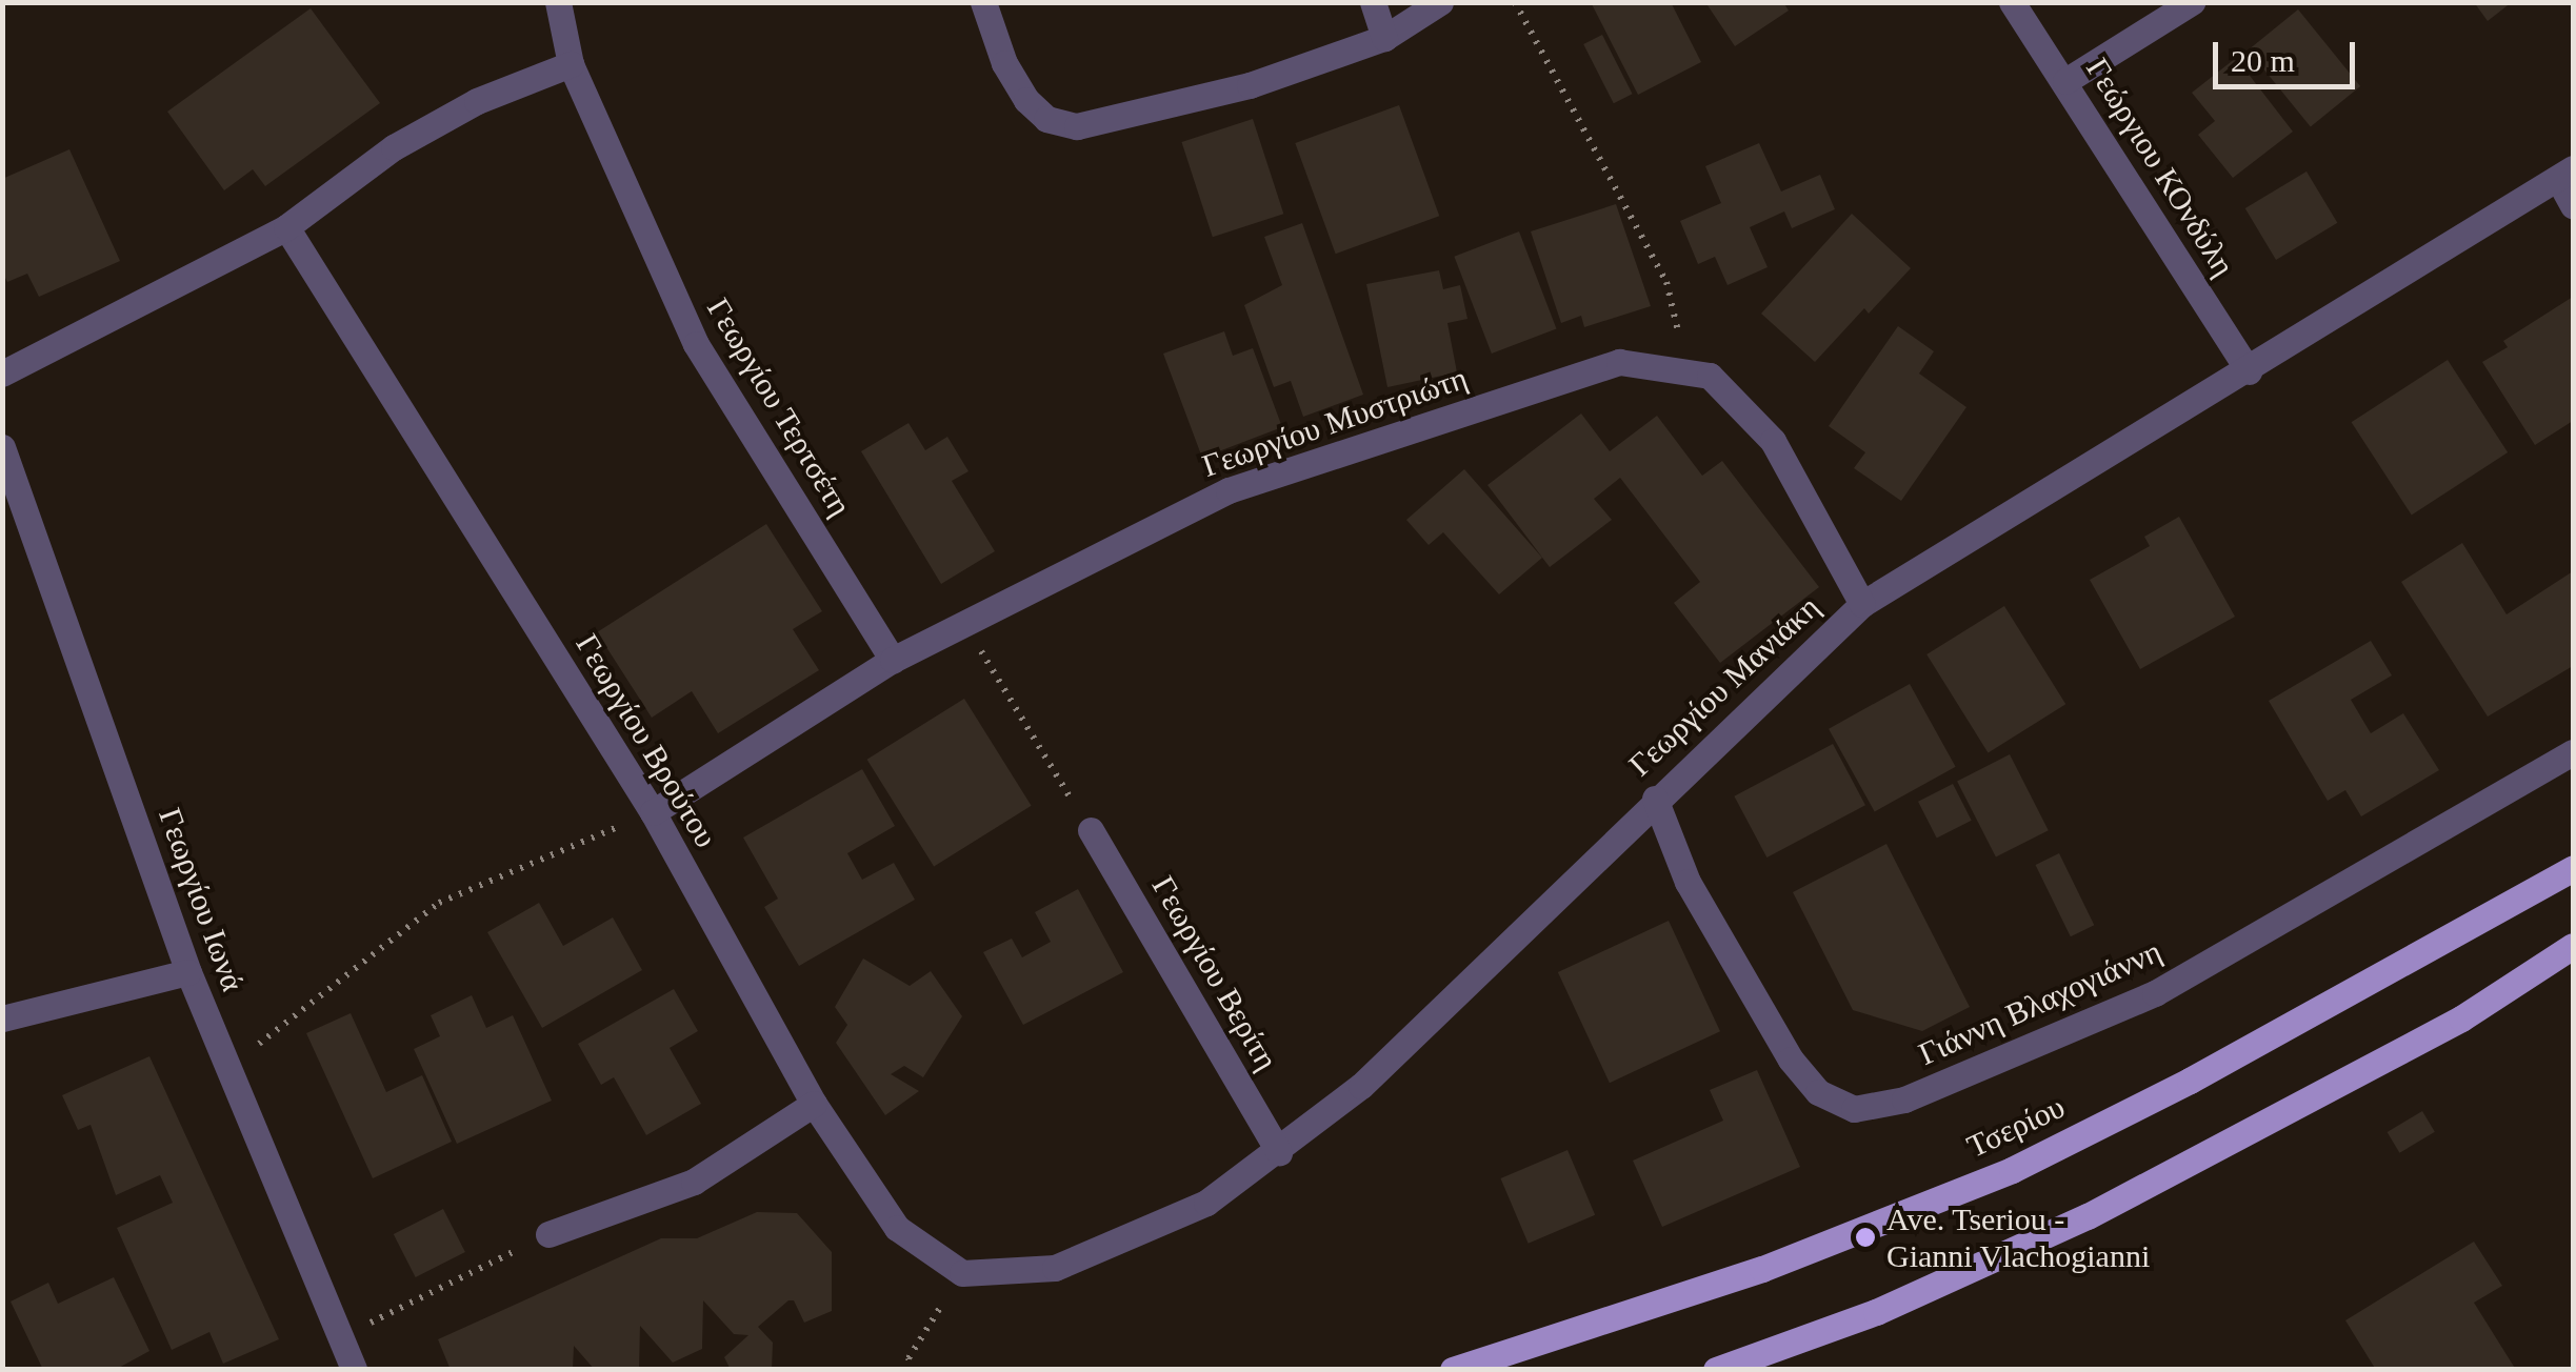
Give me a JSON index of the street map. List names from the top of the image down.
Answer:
{
  "streets": {
    "main road": ["Τσερίου"],
    "street": [
      "Γεώργιου ΚΟνδύλη",
      "Γεωργίου Τερτσέτη",
      "Γεωργίου Μυστριώτη",
      "Γεωργίου Μανιάκη",
      "Γεωργίου Βρούτου",
      "Γεωργίου Ιωνά",
      "Γεωργίου Βερίτη",
      "Γιάννη Βλαχογιάννη"
    ]
  },
  "crossings": [
    ["Γεώργιου ΚΟνδύλη", "Γεωργίου Μανιάκη"],
    ["Γεωργίου Τερτσέτη", "Γεωργίου Μυστριώτη"],
    ["Γεωργίου Μυστριώτη", "Γεωργίου Μανιάκη"],
    ["Γεωργίου Μυστριώτη", "Γεωργίου Βρούτου"],
    ["Γεωργίου Μανιάκη", "Γεωργίου Βρούτου"],
    ["Γεωργίου Μανιάκη", "Γεωργίου Βερίτη"],
    ["Γεωργίου Μανιάκη", "Γιάννη Βλαχογιάννη"]
  ],
  "places": ["Ave. Tseriou - Gianni Vlachogianni"],
  "scale_bar": "20 m"
}
